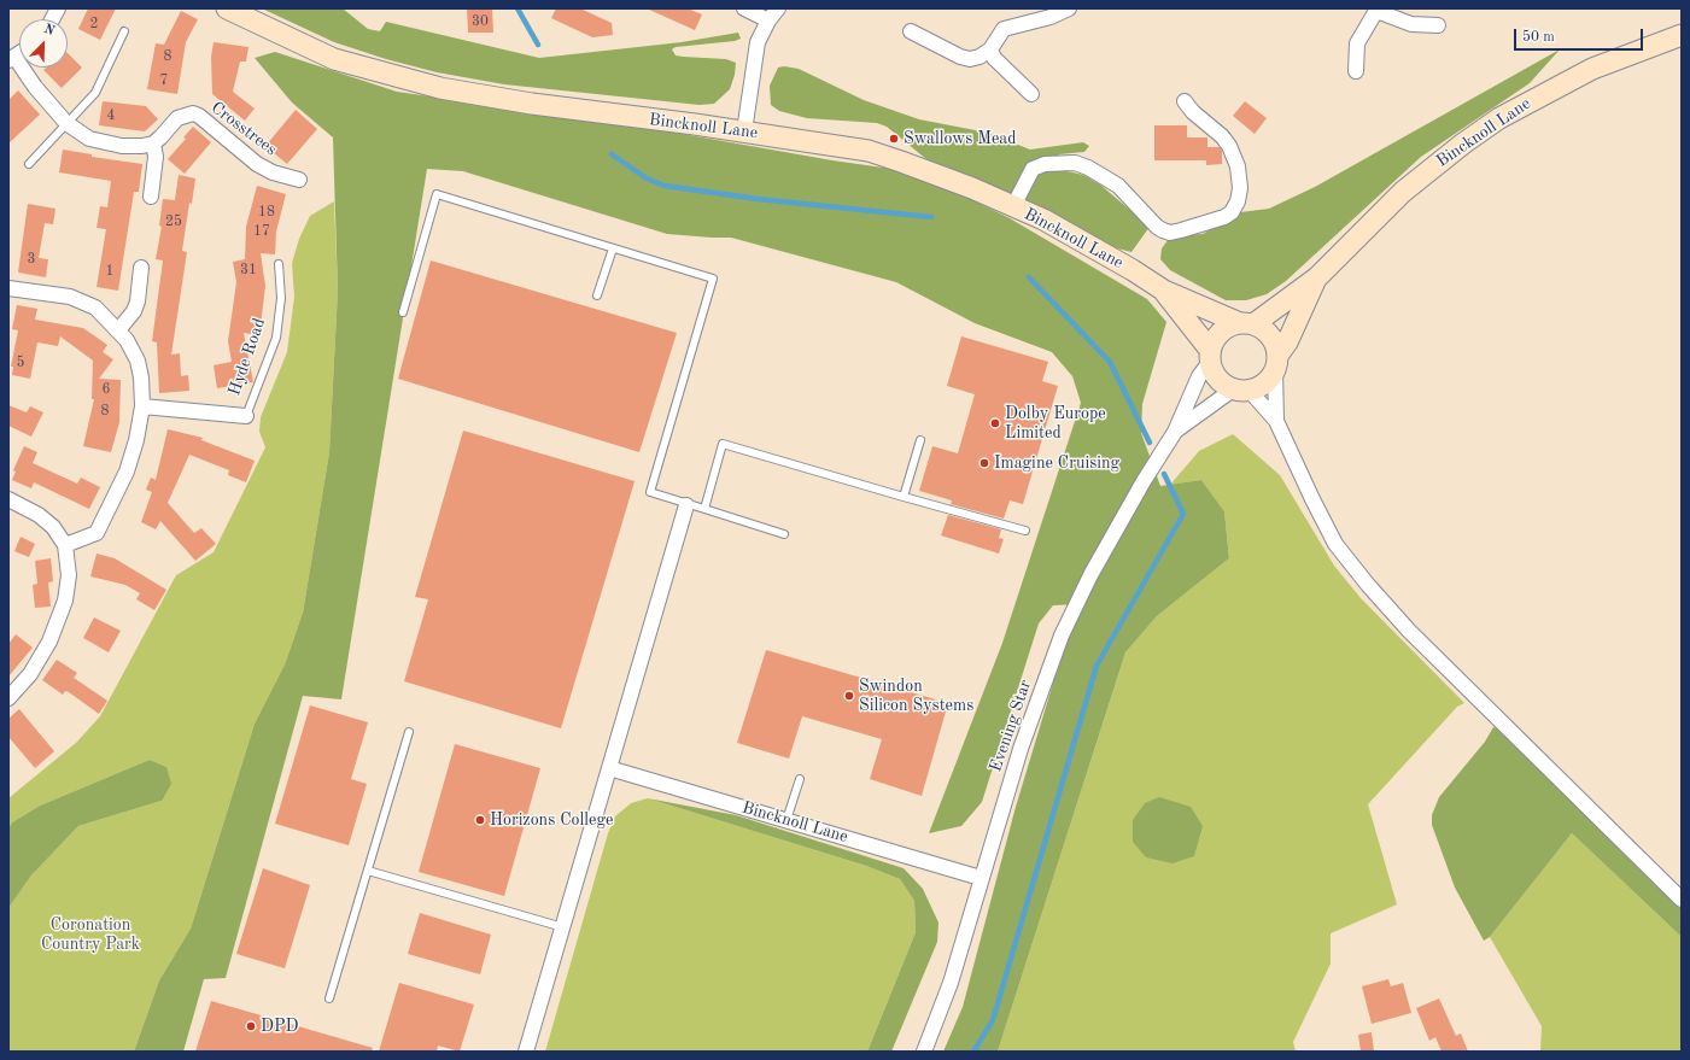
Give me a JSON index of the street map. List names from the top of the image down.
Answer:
{
  "streets": {
    "street": [
      "Bincknoll Lane",
      "Crosstrees",
      "Hyde Road",
      "Evening Star"
    ]
  },
  "crossings": [
    ["Bincknoll Lane", "Evening Star"]
  ],
  "parks": ["Coronation Country Park"],
  "places": [
    "Swallows Mead",
    "Dolby Europe Limited",
    "Imagine Cruising",
    "Swindon Silicon Systems",
    "Horizons College",
    "DPD"
  ],
  "house_numbers": [
    "30",
    "2",
    "8",
    "7",
    "4",
    "18",
    "25",
    "17",
    "3",
    "31",
    "1",
    "5",
    "6",
    "8"
  ],
  "scale_bar": "50 m",
  "north": "top right"
}
